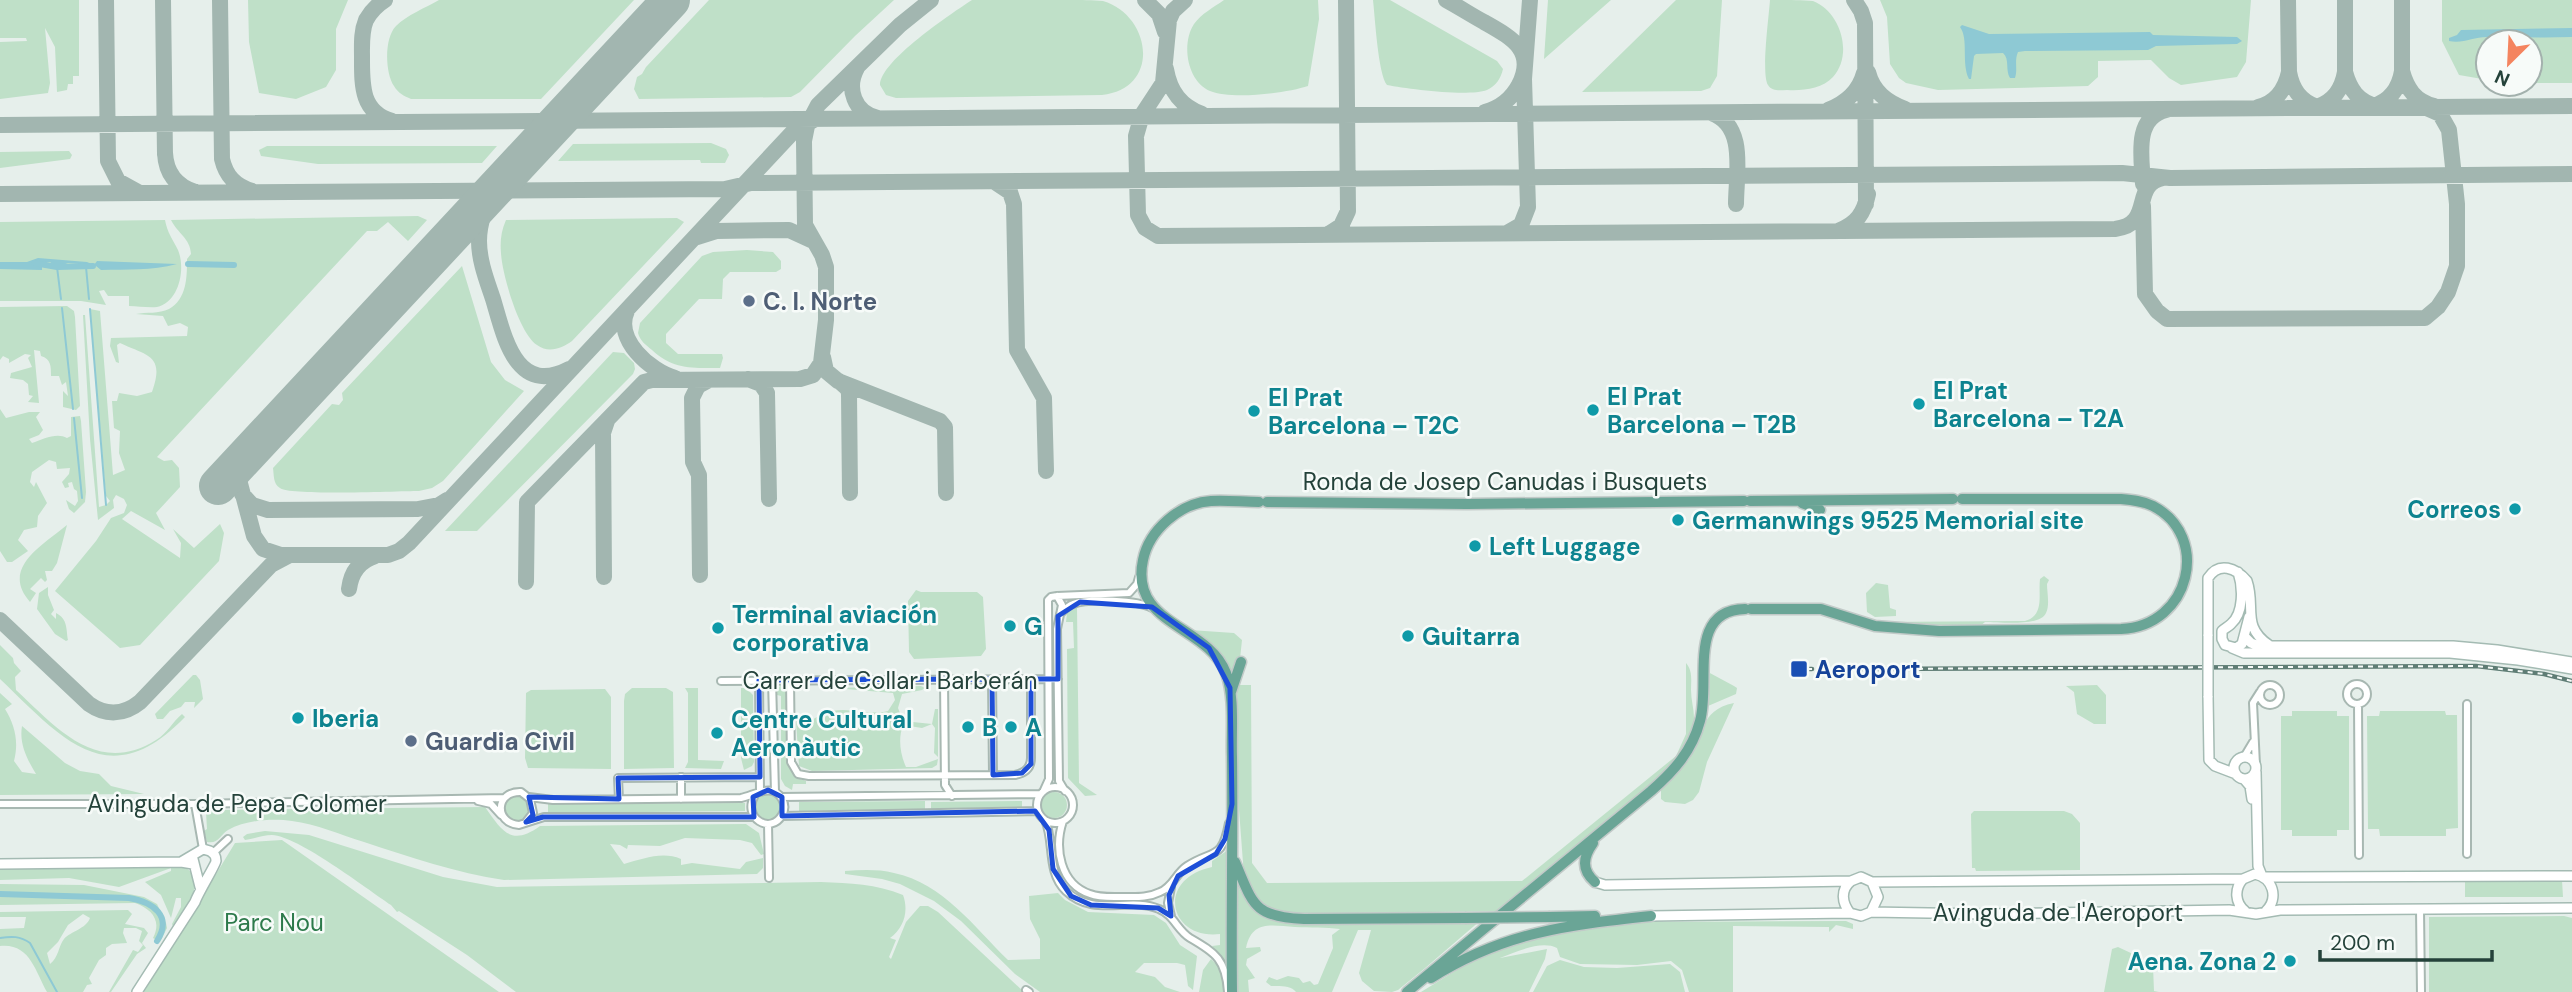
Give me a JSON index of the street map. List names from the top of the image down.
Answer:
{
  "streets": {
    "main road": ["Ronda de Josep Canudas i Busquets"],
    "street": ["Carrer de Collar i Barberán", "Avinguda de Pepa Colomer", "Avinguda de l'Aeroport"]
  },
  "parks": ["Parc Nou"],
  "places": {
    "other": [
      "C. I. Norte",
      "El Prat Barcelona – T2A",
      "El Prat Barcelona – T2B",
      "El Prat Barcelona – T2C",
      "Correos",
      "Germanwings 9525 Memorial site",
      "Left Luggage",
      "G",
      "Terminal aviación corporativa",
      "Guitarra",
      "Iberia",
      "B",
      "A",
      "Centre Cultural Aeronàutic",
      "Guardia Civil",
      "Aena. Zona 2"
    ],
    "transit": ["Aeroport"]
  },
  "scale_bar": "200 m",
  "north": "bottom left"
}
